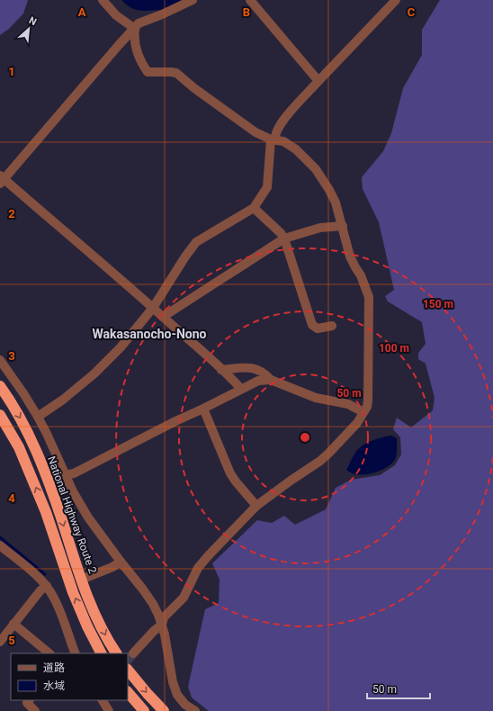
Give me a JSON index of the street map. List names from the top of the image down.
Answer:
{
  "streets": {
    "highway": ["National Highway Route 2"]
  },
  "districts": ["Wakasanocho-Nono"],
  "legend": ["道路", "水域"],
  "scale_bar": "50 m",
  "north": "top right",
  "grid": {
    "columns": ["A", "B", "C"],
    "rows": [
      "1",
      "2",
      "3",
      "4",
      "5"
    ]
  },
  "rings": ["150 m", "100 m", "50 m"]
}
